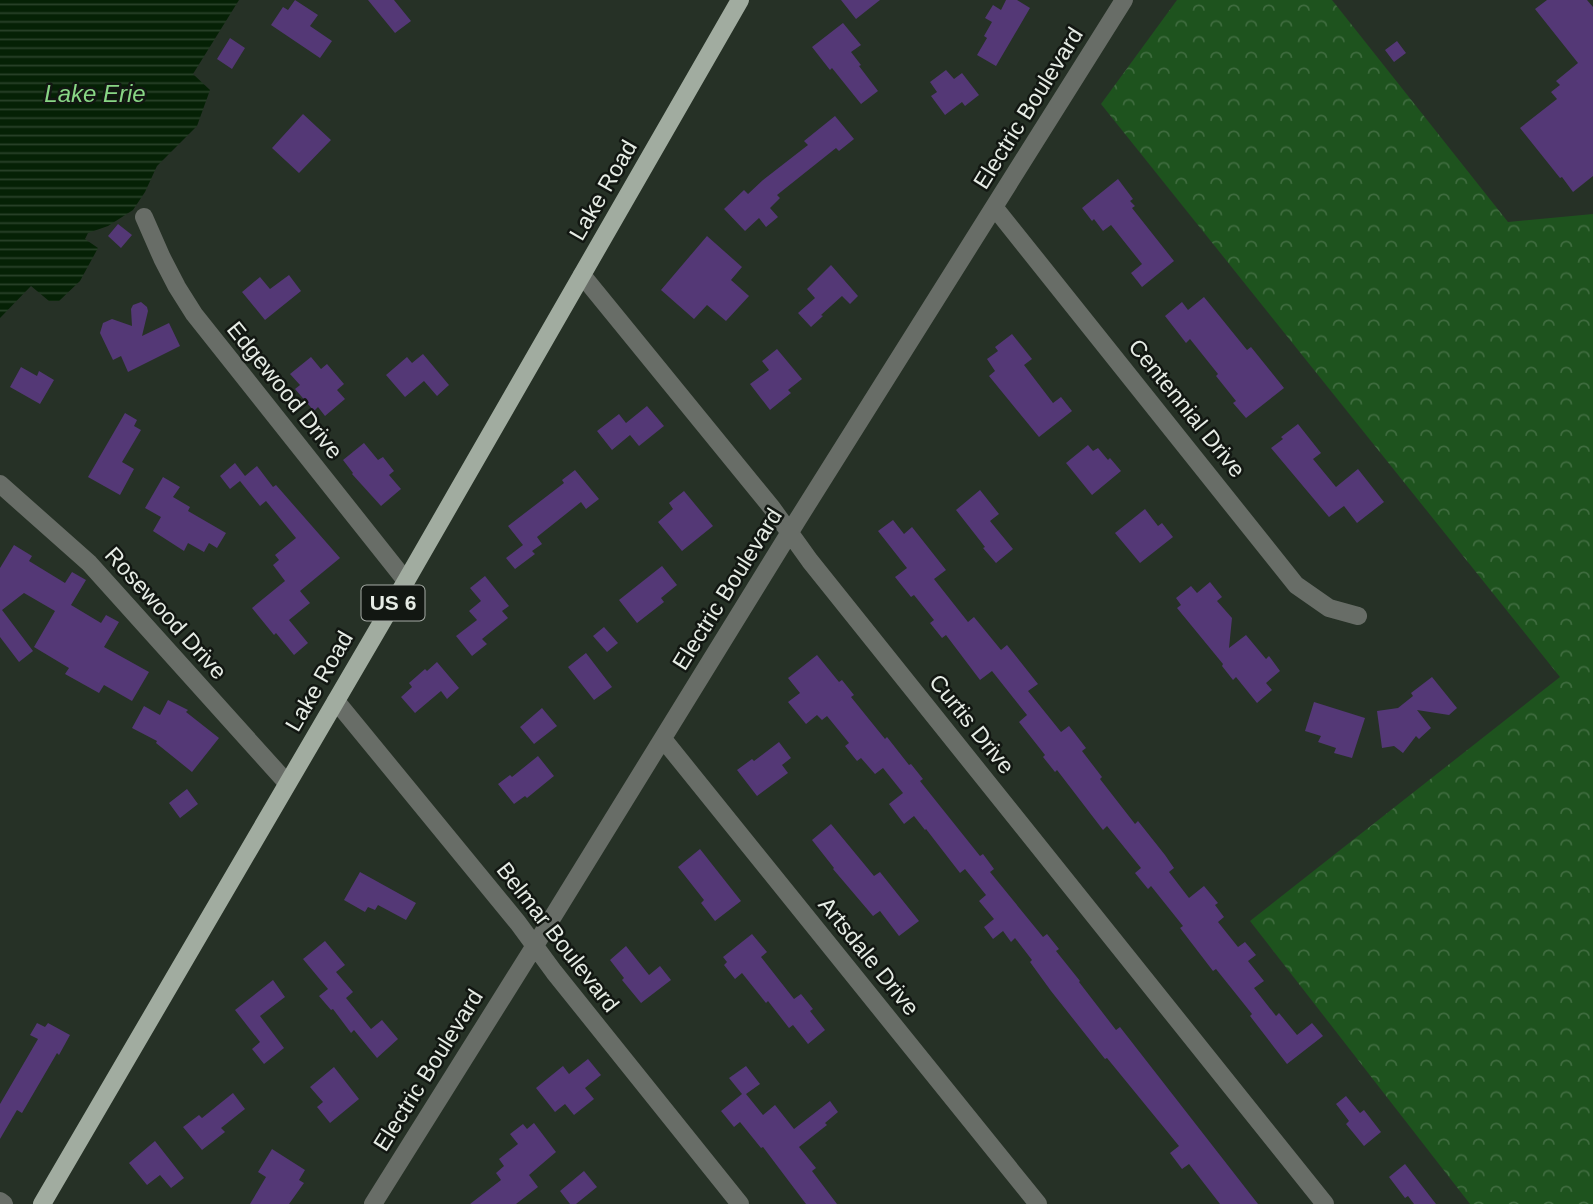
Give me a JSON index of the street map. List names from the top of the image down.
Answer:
{
  "streets": {
    "main road": ["Lake Road", "US 6"],
    "street": [
      "Electric Boulevard",
      "Edgewood Drive",
      "Centennial Drive",
      "Rosewood Drive",
      "Curtis Drive",
      "Belmar Boulevard",
      "Artsdale Drive"
    ]
  },
  "crossings": [
    ["Electric Boulevard", "Centennial Drive"],
    ["Electric Boulevard", "Curtis Drive"],
    ["Electric Boulevard", "Belmar Boulevard"],
    ["Electric Boulevard", "Artsdale Drive"],
    ["Lake Road", "Edgewood Drive"],
    ["Lake Road", "Rosewood Drive"],
    ["Lake Road", "Curtis Drive"],
    ["Lake Road", "Belmar Boulevard"]
  ],
  "water": ["Lake Erie"]
}
